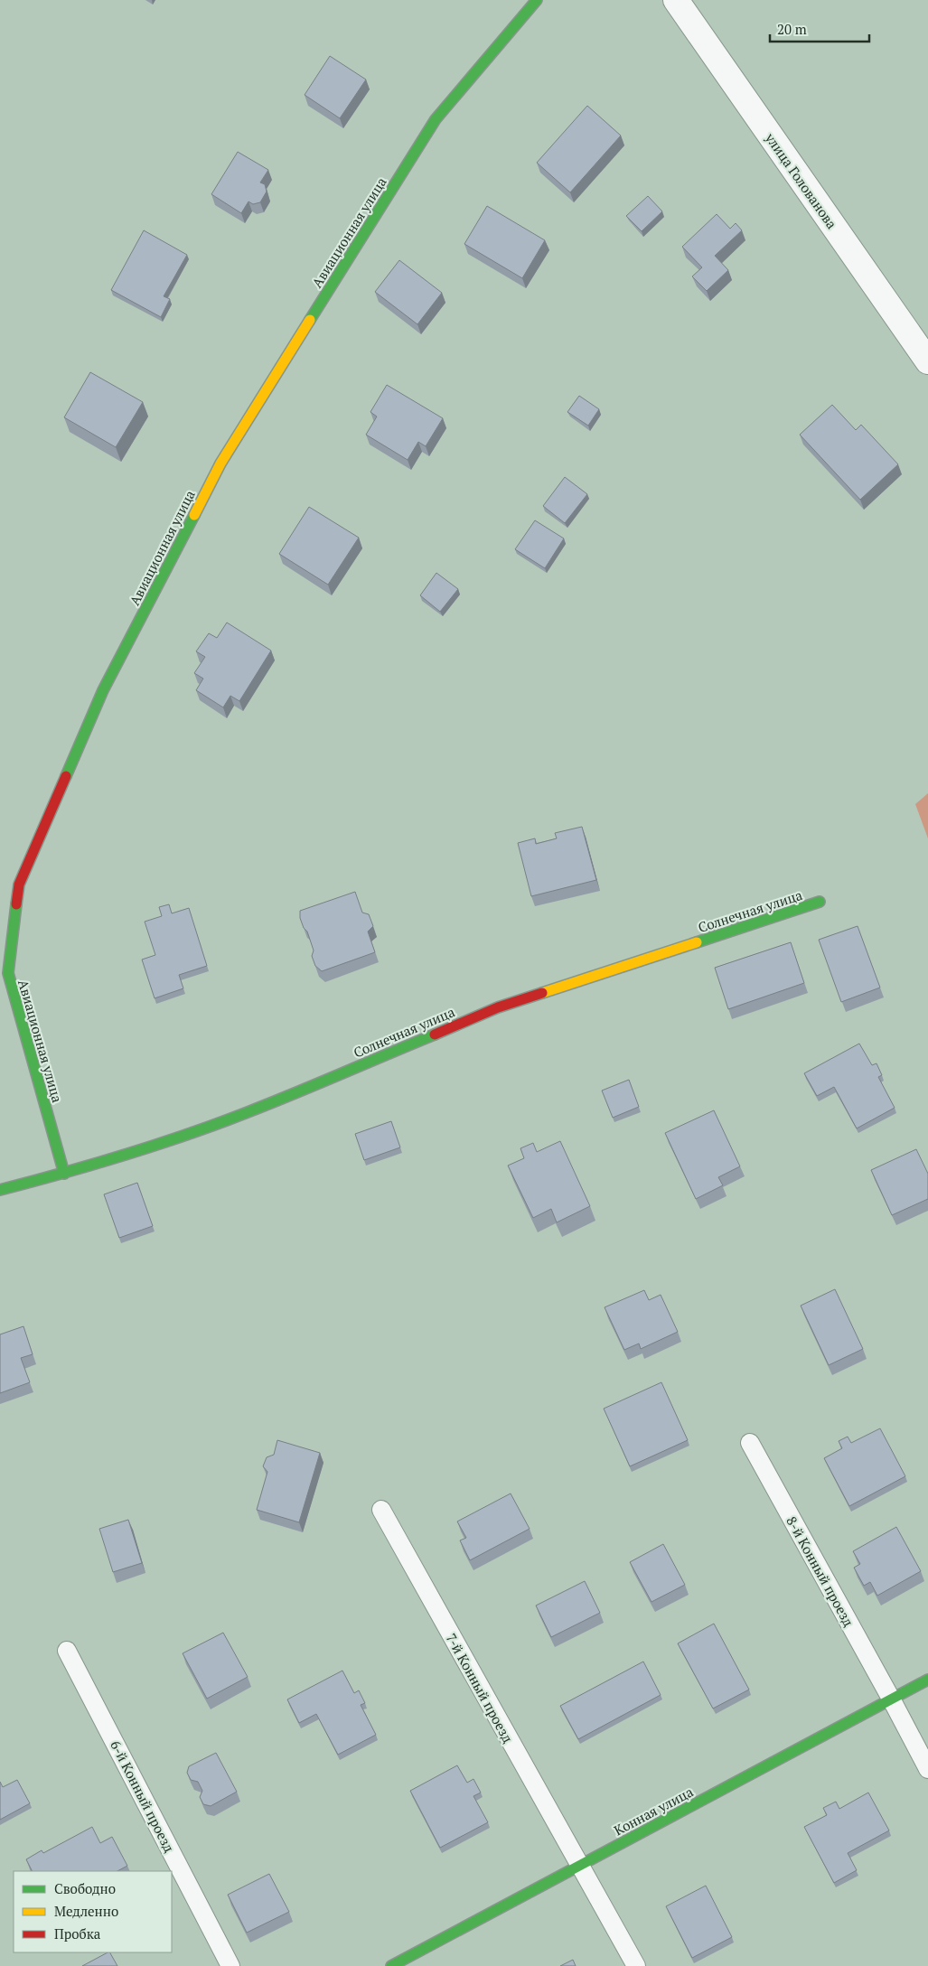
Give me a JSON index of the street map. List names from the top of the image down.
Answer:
{
  "streets": {
    "street": [
      "улица Голованова",
      "Авиационная улица",
      "Солнечная улица",
      "Конная улица"
    ],
    "lane": ["8-й Конный проезд", "7-й Конный проезд", "6-й Конный проезд"]
  },
  "crossings": [
    ["Авиационная улица", "Солнечная улица"],
    ["8-й Конный проезд", "Конная улица"],
    ["7-й Конный проезд", "Конная улица"]
  ],
  "legend": ["Свободно", "Медленно", "Пробка"],
  "scale_bar": "20 m"
}
